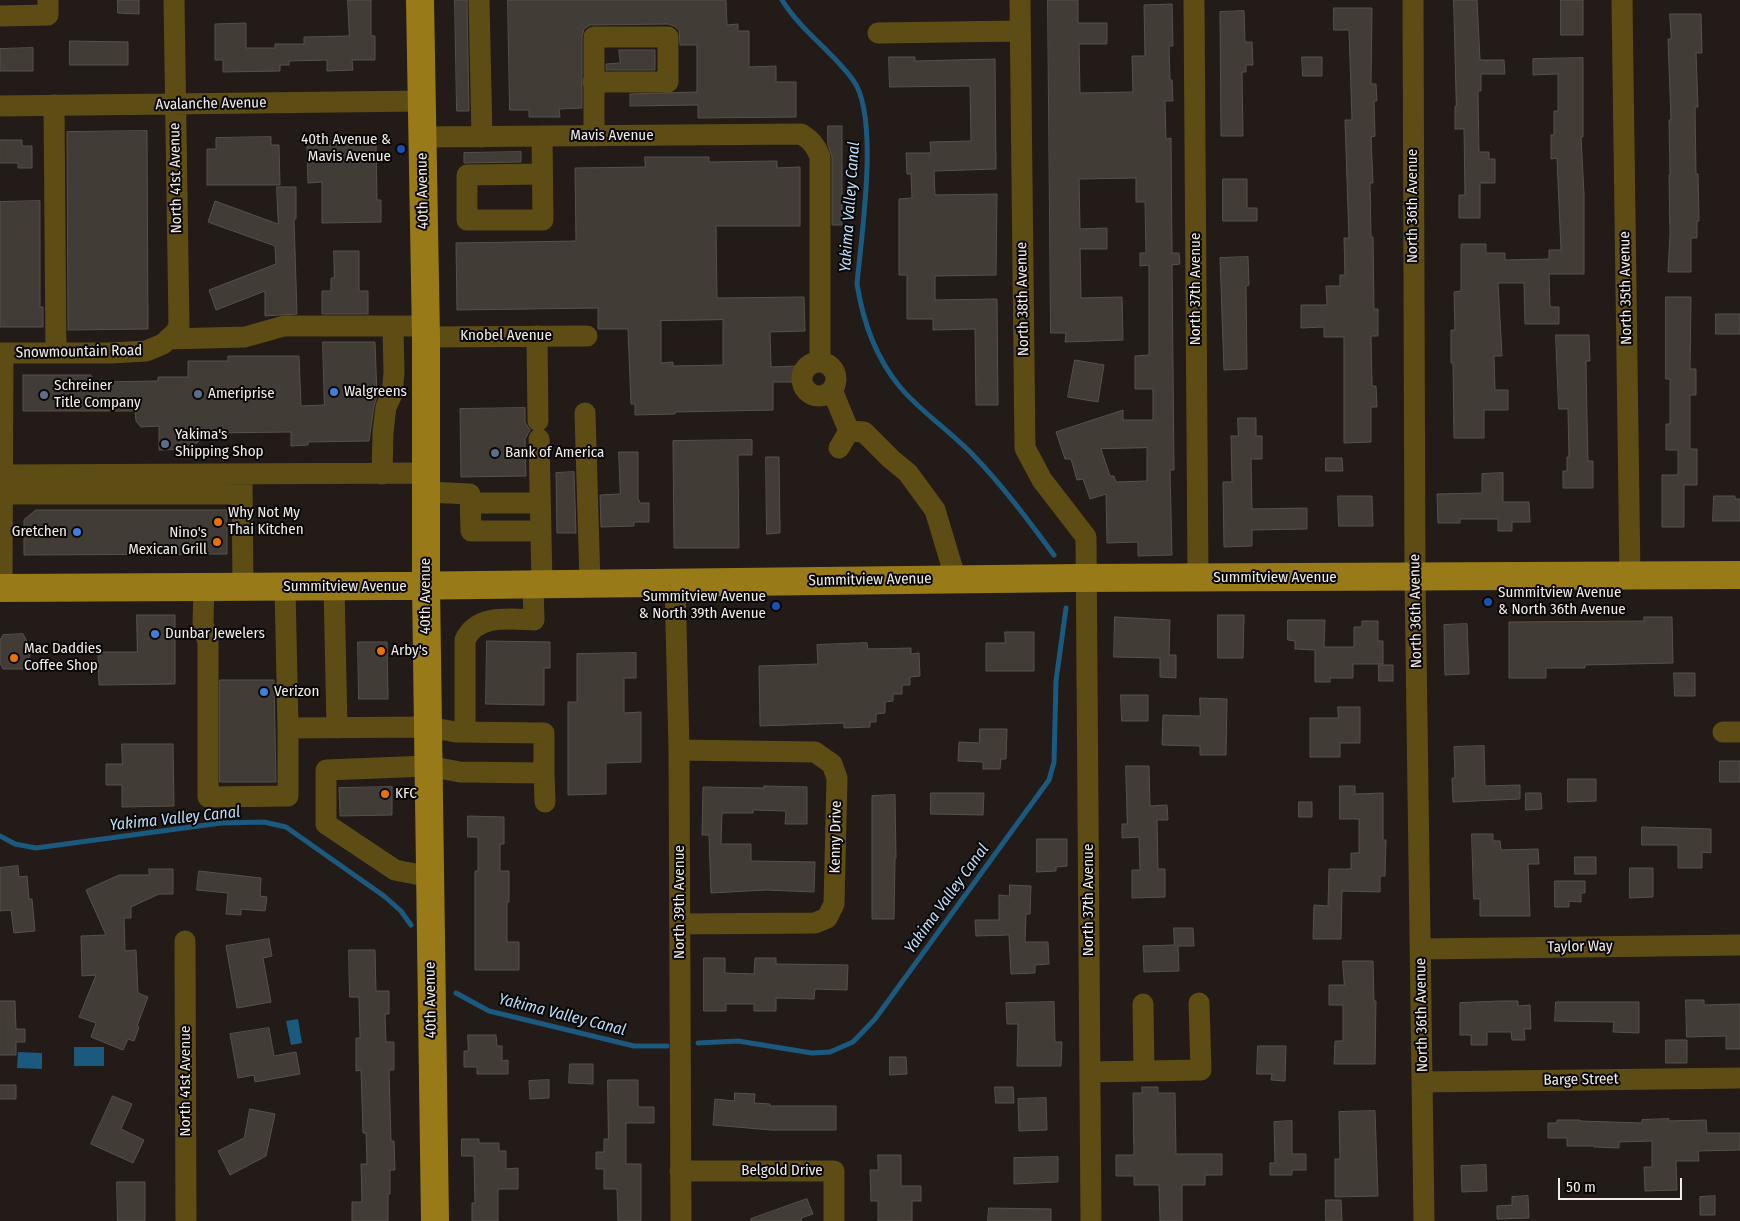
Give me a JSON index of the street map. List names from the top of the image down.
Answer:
{
  "streets": {
    "main road": ["40th Avenue", "Summitview Avenue"],
    "street": [
      "Avalanche Avenue",
      "Mavis Avenue",
      "North 41st Avenue",
      "North 36th Avenue",
      "North 35th Avenue",
      "North 37th Avenue",
      "North 38th Avenue",
      "Knobel Avenue",
      "Snowmountain Road",
      "Kenny Drive",
      "North 39th Avenue",
      "Taylor Way",
      "Barge Street",
      "Belgold Drive"
    ]
  },
  "crossings": [
    ["Avalanche Avenue", "North 41st Avenue"],
    ["Avalanche Avenue", "40th Avenue"],
    ["Mavis Avenue", "40th Avenue"],
    ["North 41st Avenue", "Knobel Avenue"],
    ["North 41st Avenue", "Snowmountain Road"],
    ["40th Avenue", "Knobel Avenue"],
    ["40th Avenue", "Summitview Avenue"],
    ["North 36th Avenue", "Summitview Avenue"],
    ["North 36th Avenue", "Taylor Way"],
    ["North 36th Avenue", "Barge Street"],
    ["North 35th Avenue", "Summitview Avenue"],
    ["North 37th Avenue", "North 38th Avenue"],
    ["North 37th Avenue", "Summitview Avenue"],
    ["North 38th Avenue", "Summitview Avenue"],
    ["Knobel Avenue", "Snowmountain Road"],
    ["Summitview Avenue", "North 39th Avenue"],
    ["Kenny Drive", "North 39th Avenue"],
    ["North 39th Avenue", "Belgold Drive"]
  ],
  "water": ["Yakima Valley Canal"],
  "places": [
    "40th Avenue & Mavis Avenue",
    "Walgreens",
    "Ameriprise",
    "Schreiner Title Company",
    "Yakima's Shipping Shop",
    "Bank of America",
    "Why Not My Thai Kitchen",
    "Gretchen",
    "Nino's Mexican Grill",
    "Summitview Avenue & North 36th Avenue",
    "Summitview Avenue & North 39th Avenue",
    "Dunbar Jewelers",
    "Arby's",
    "Mac Daddies Coffee Shop",
    "Verizon",
    "KFC"
  ],
  "scale_bar": "50 m"
}
